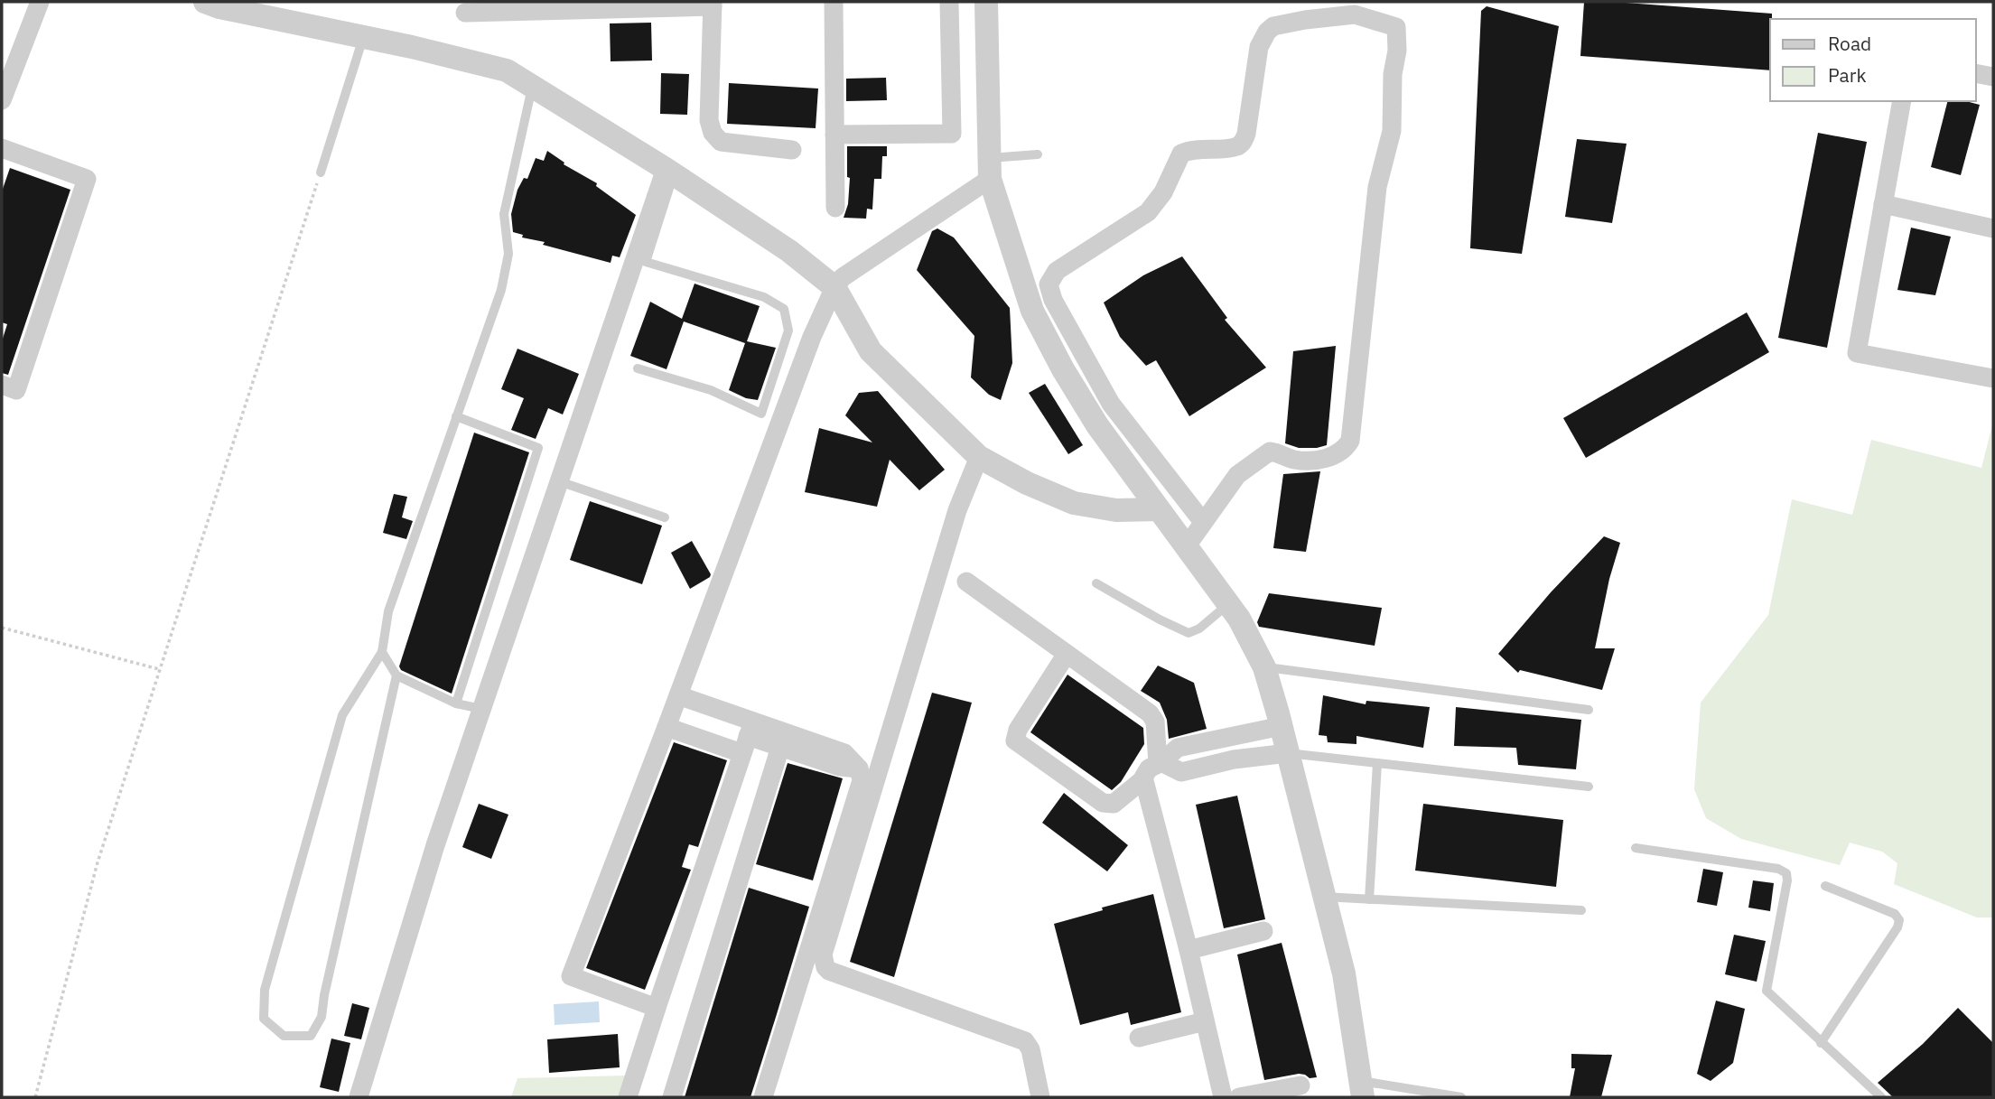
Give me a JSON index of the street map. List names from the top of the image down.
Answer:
{
  "legend": ["Road", "Park"]
}
